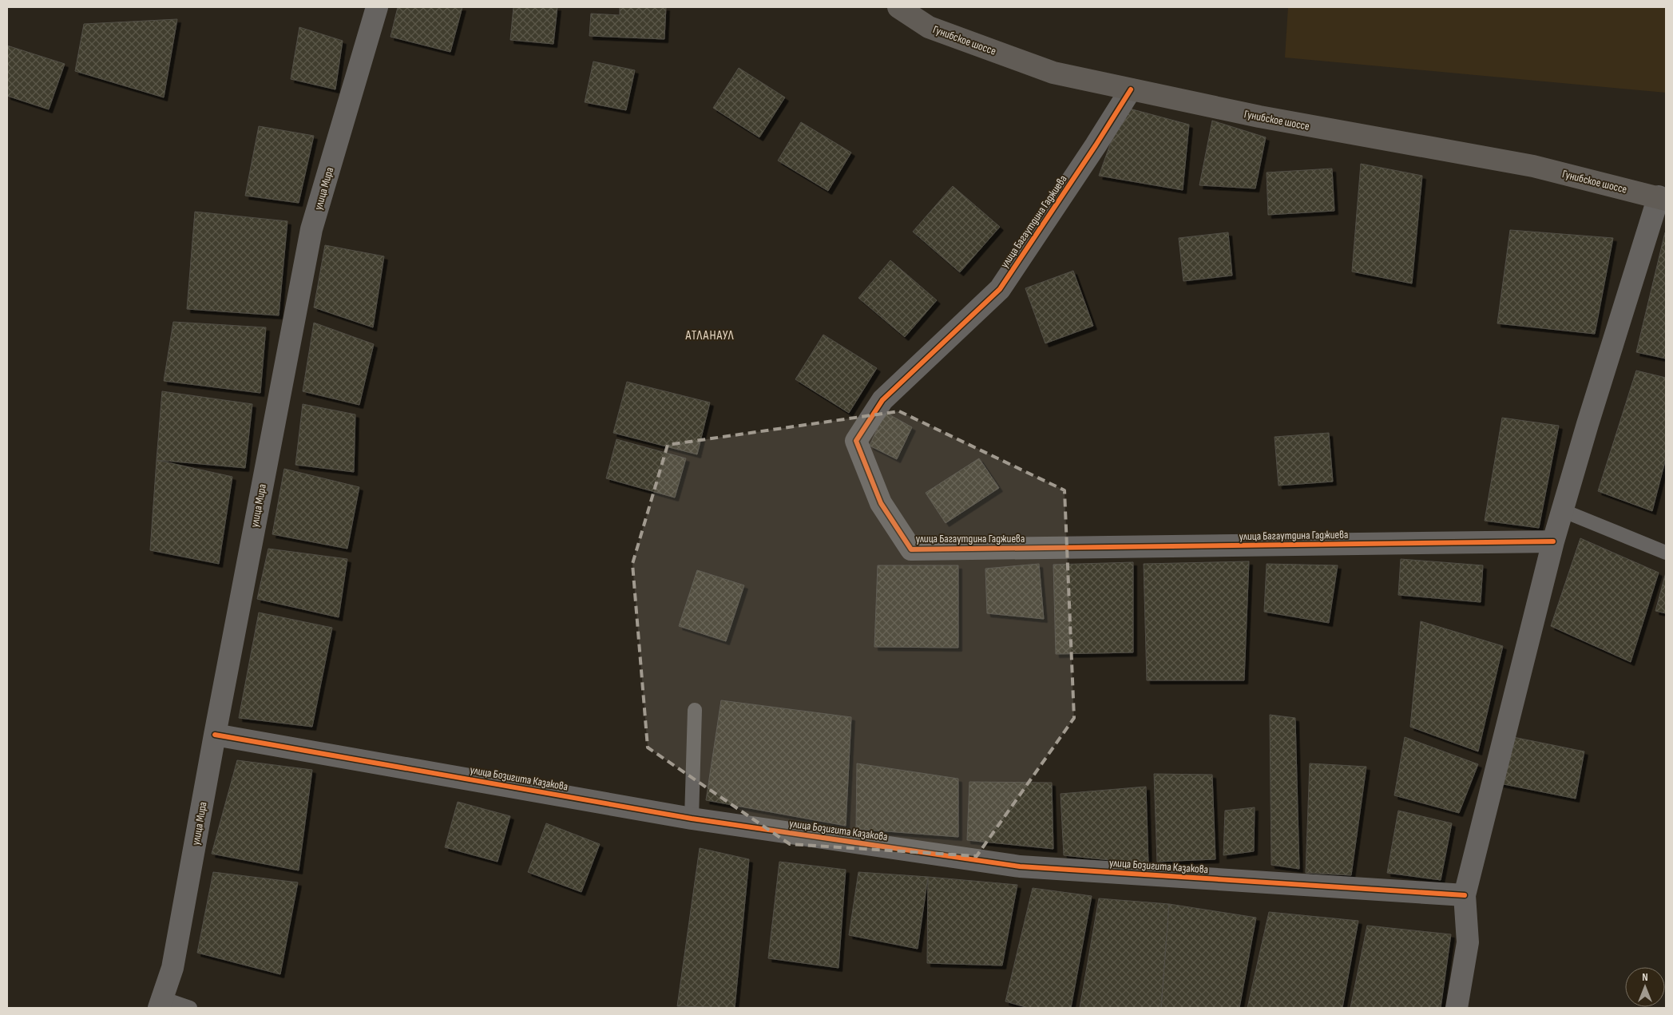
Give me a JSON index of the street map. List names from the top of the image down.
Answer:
{
  "streets": {
    "main road": ["Гунибское шоссе"],
    "street": ["улица Мира", "улица Багаутдина Гаджиева", "улица Бозигита Казакова"]
  },
  "crossings": [
    ["Гунибское шоссе", "улица Багаутдина Гаджиева"],
    ["улица Мира", "улица Бозигита Казакова"]
  ],
  "districts": ["АТЛАНАУЛ"],
  "north": "top"
}
